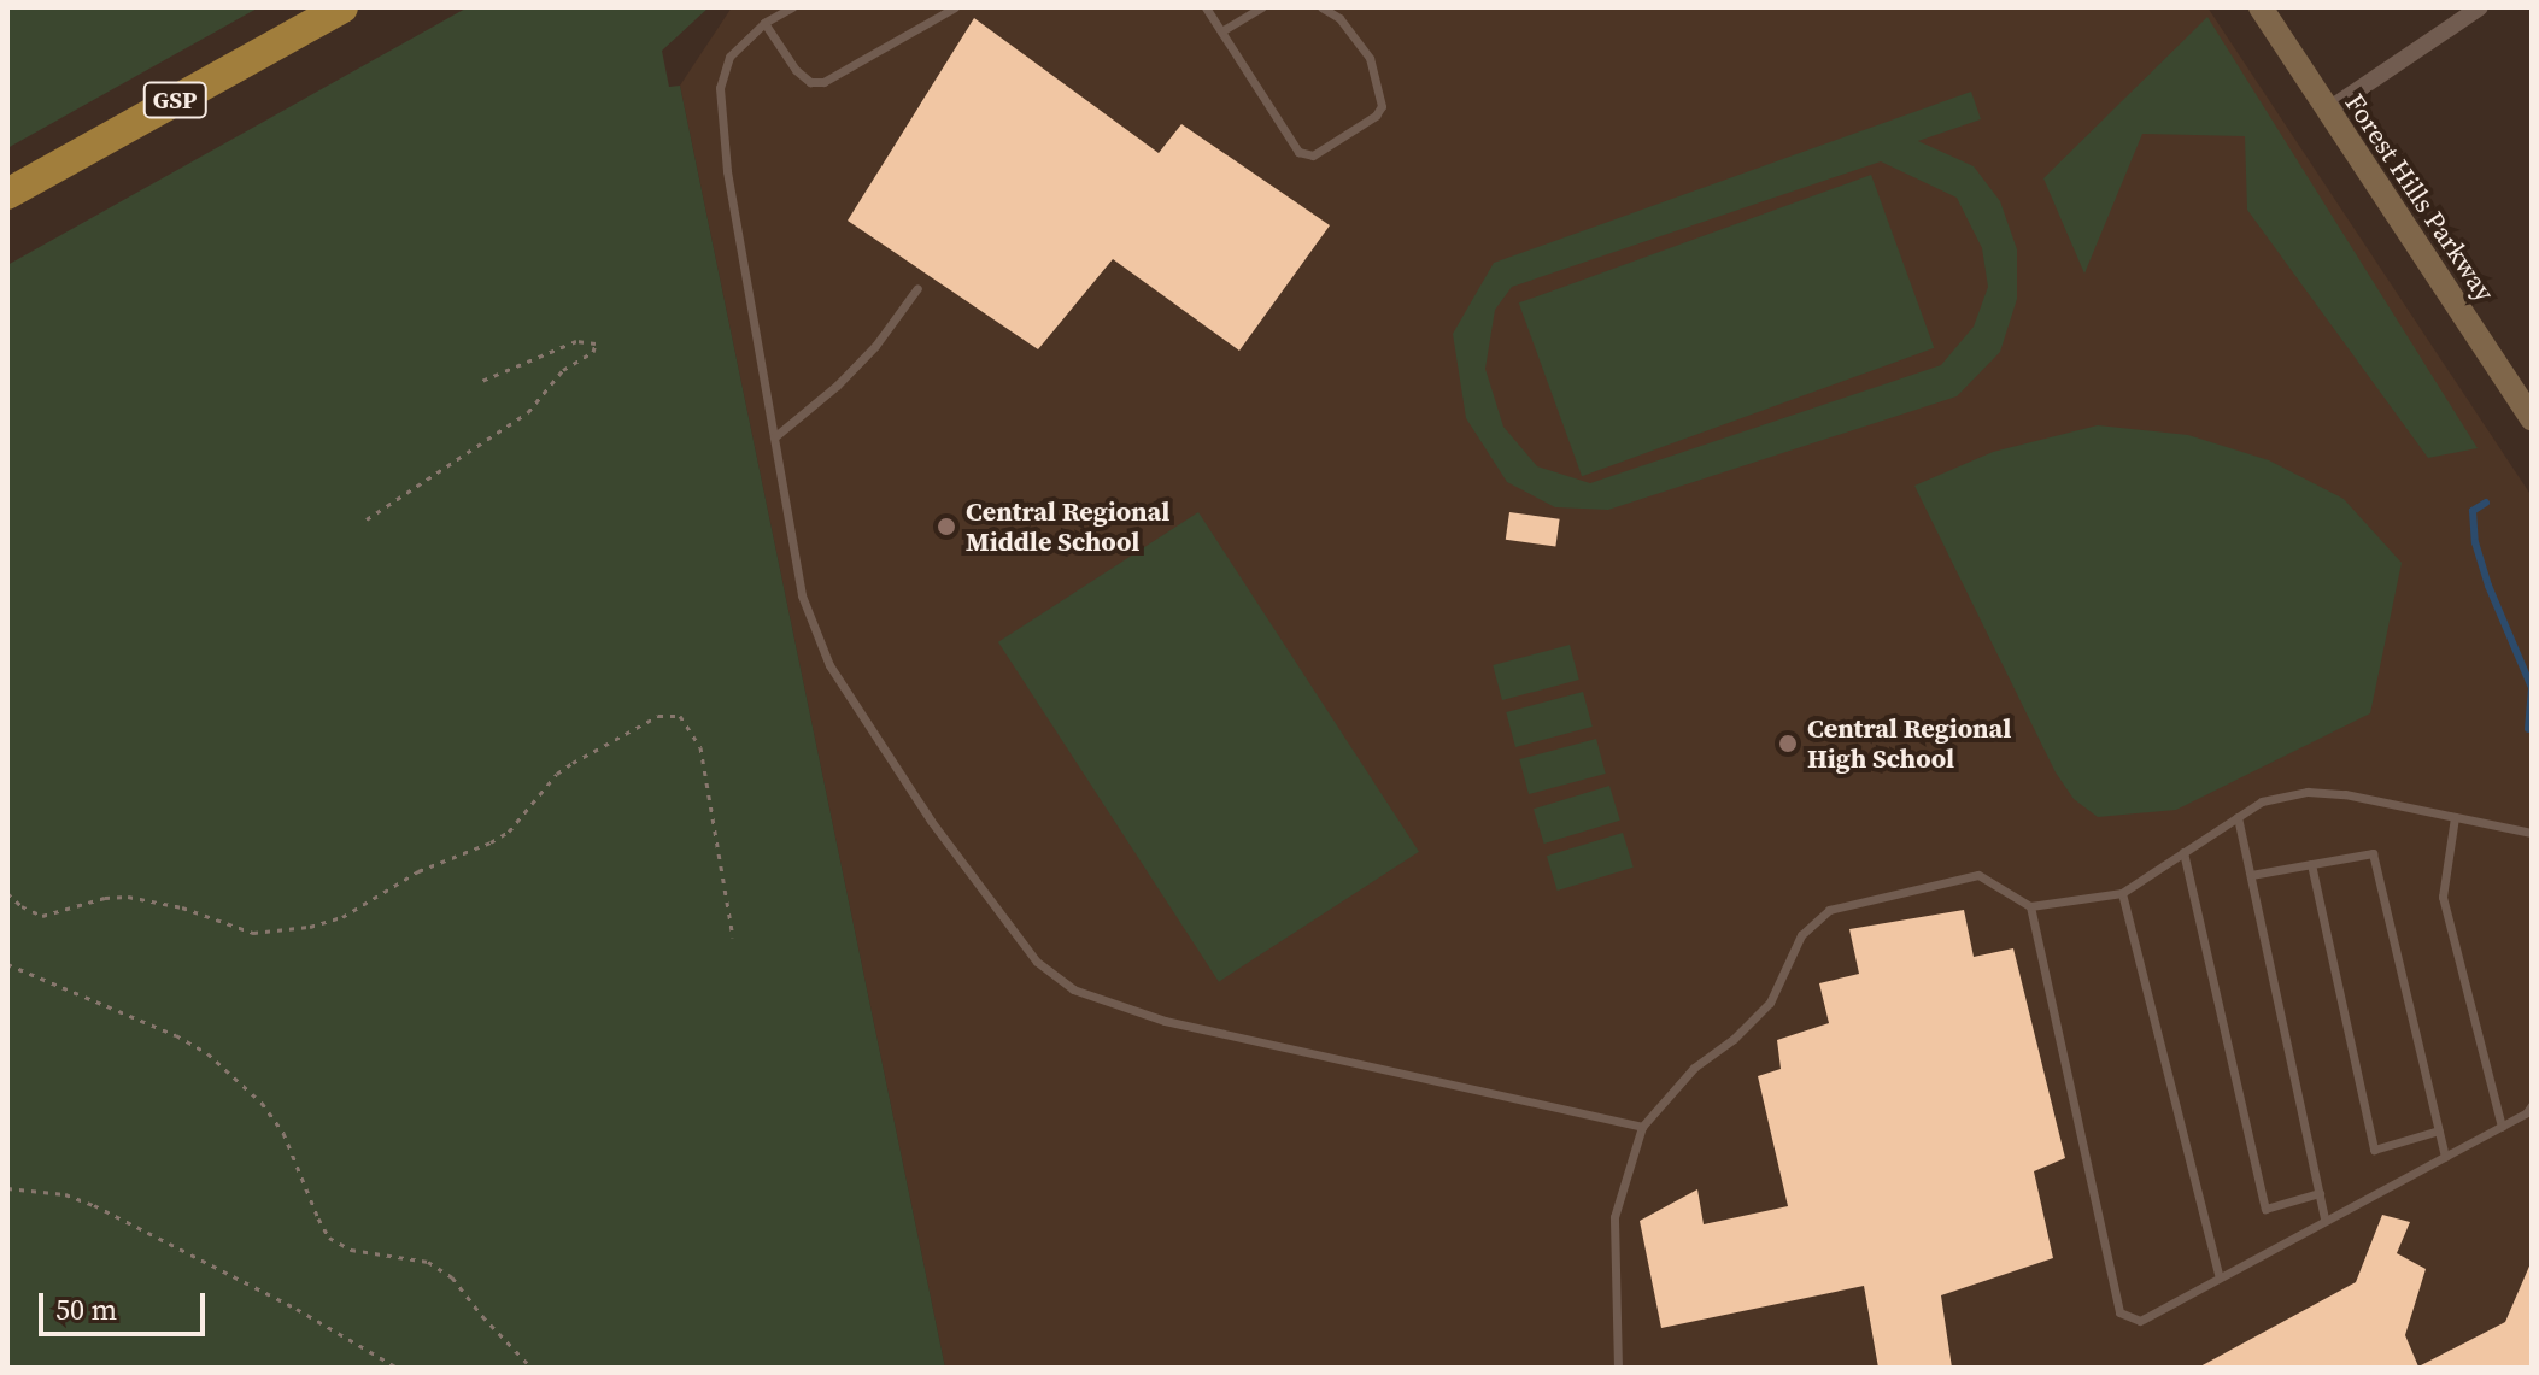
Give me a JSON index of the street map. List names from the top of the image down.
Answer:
{
  "streets": {
    "highway": ["GSP"],
    "main road": ["Forest Hills Parkway"]
  },
  "places": ["Central Regional Middle School", "Central Regional High School"],
  "scale_bar": "50 m"
}
